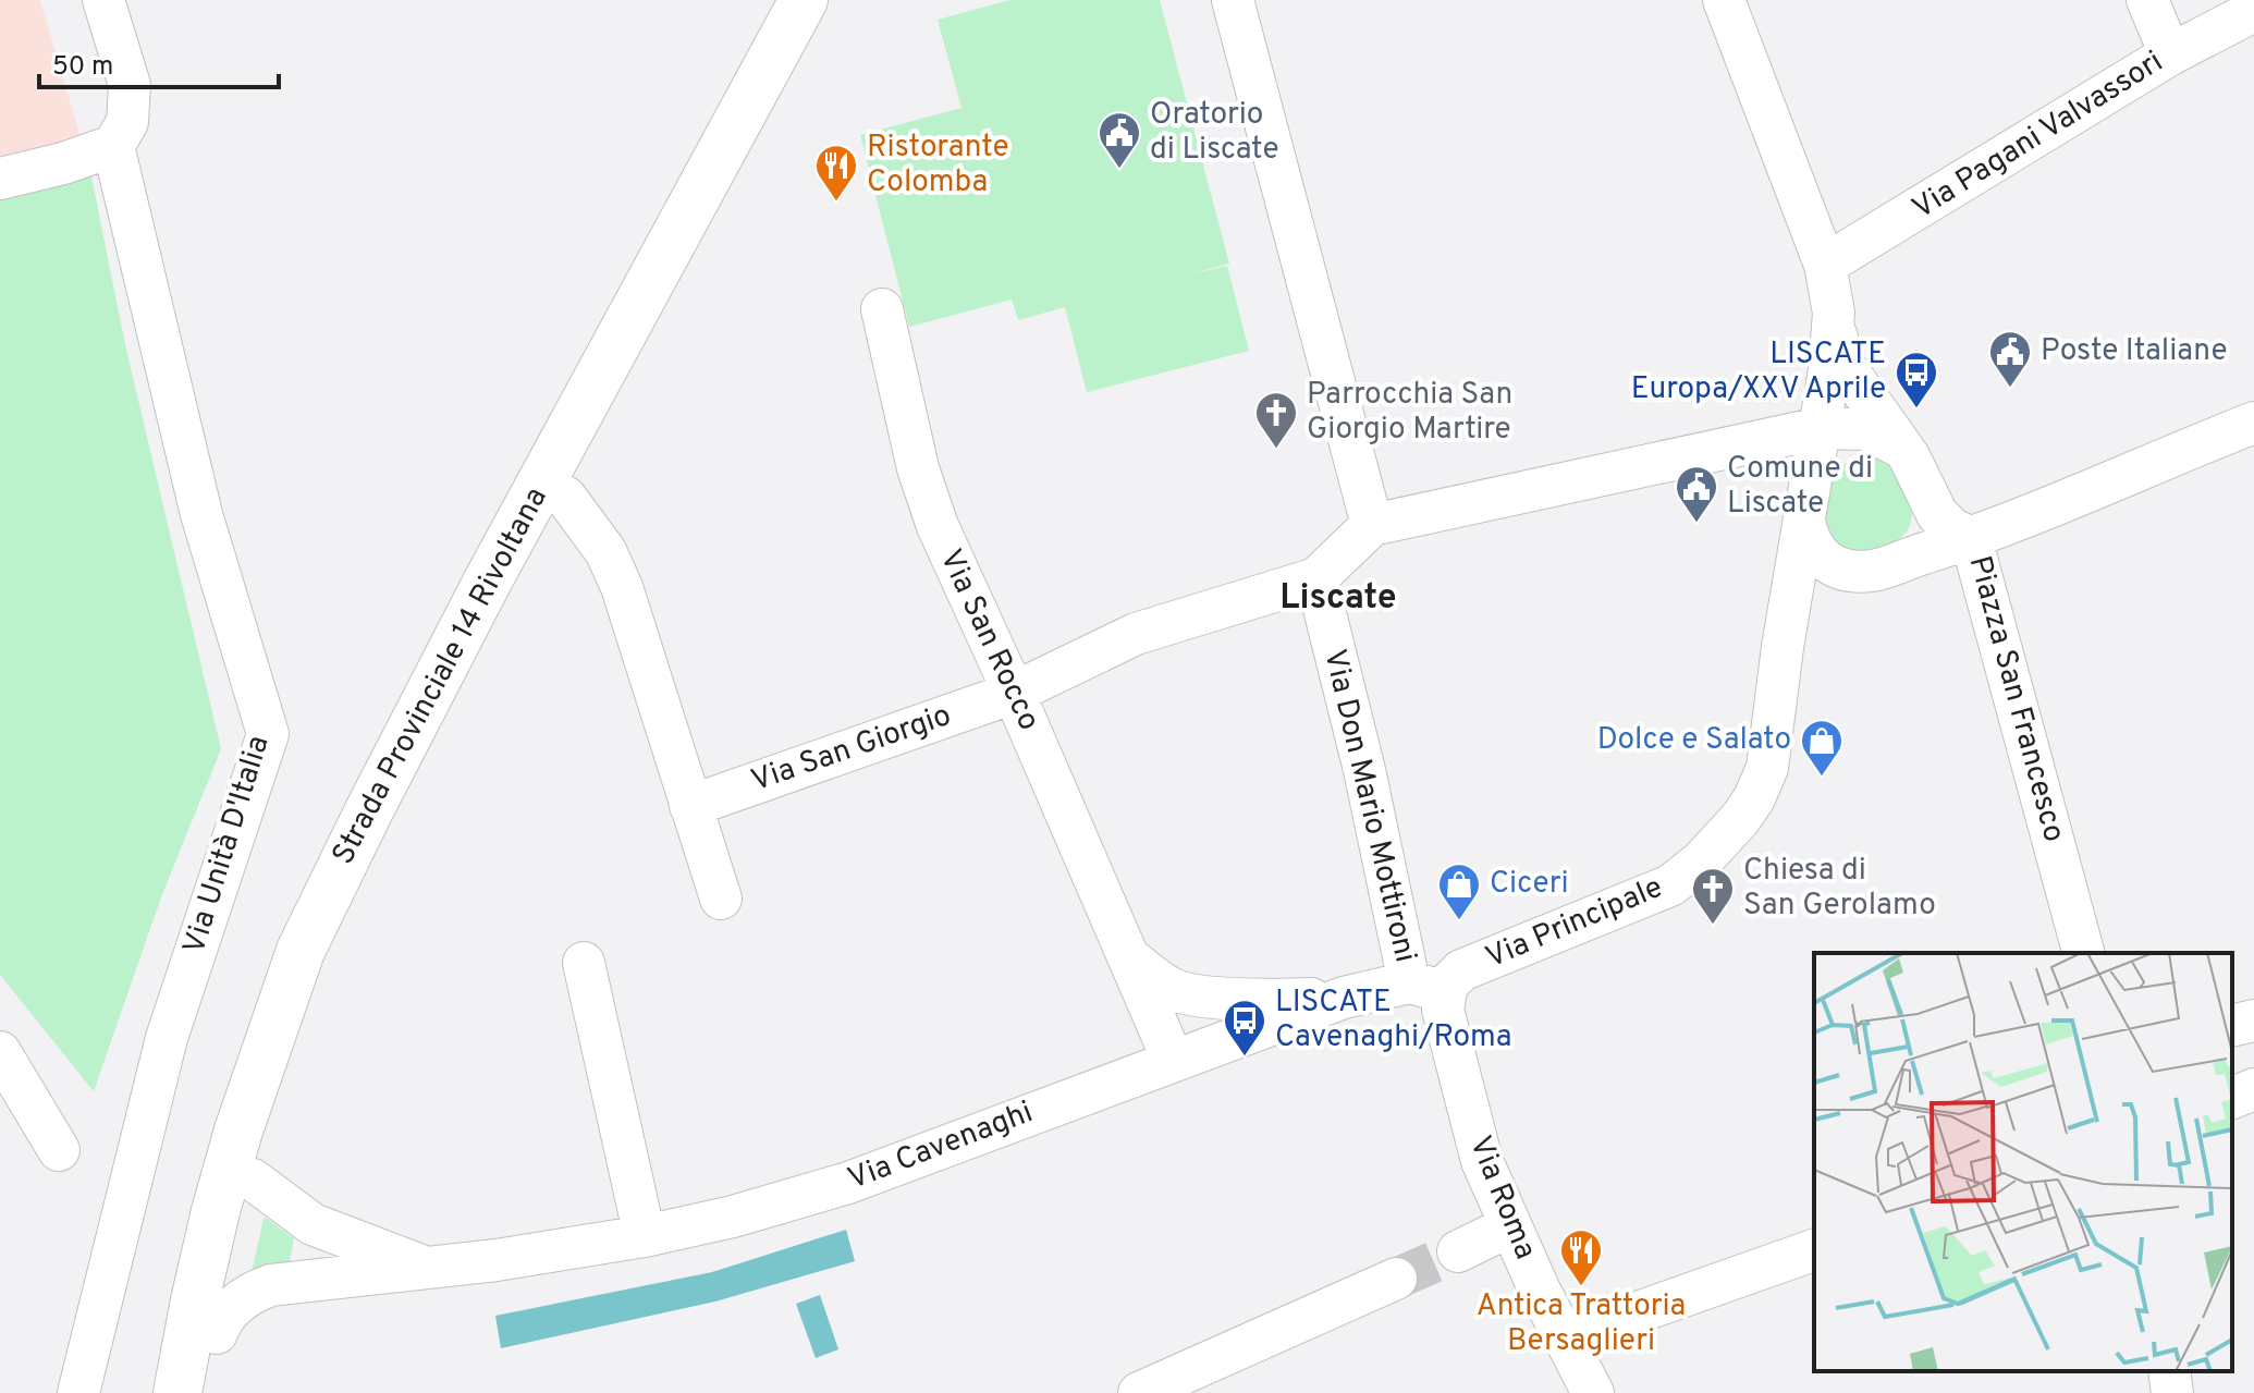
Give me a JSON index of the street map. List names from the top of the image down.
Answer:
{
  "streets": {
    "main road": ["Strada Provinciale 14 Rivoltana"],
    "street": [
      "Via Pagani Valvassori",
      "Via San Rocco",
      "Piazza San Francesco",
      "Via San Giorgio",
      "Via Don Mario Mottironi",
      "Via Unità D'Italia",
      "Via Principale",
      "Via Cavenaghi",
      "Via Roma"
    ]
  },
  "crossings": [
    ["Via San Rocco", "Via San Giorgio"],
    ["Via San Rocco", "Via Cavenaghi"],
    ["Strada Provinciale 14 Rivoltana", "Via Cavenaghi"],
    ["Via Don Mario Mottironi", "Via Principale"],
    ["Via Don Mario Mottironi", "Via Cavenaghi"],
    ["Via Don Mario Mottironi", "Via Roma"],
    ["Via Principale", "Via Cavenaghi"],
    ["Via Principale", "Via Roma"],
    ["Via Cavenaghi", "Via Roma"]
  ],
  "districts": ["Liscate"],
  "places": {
    "public building": ["Oratorio di Liscate", "Poste Italiane", "Comune di Liscate"],
    "restaurant": ["Ristorante Colomba", "Antica Trattoria Bersaglieri"],
    "bus stop": ["LISCATE Europa/XXV Aprile", "LISCATE Cavenaghi/Roma"],
    "church": ["Parrocchia San Giorgio Martire", "Chiesa di San Gerolamo"],
    "shop": ["Dolce e Salato", "Ciceri"]
  },
  "scale_bar": "50 m"
}
